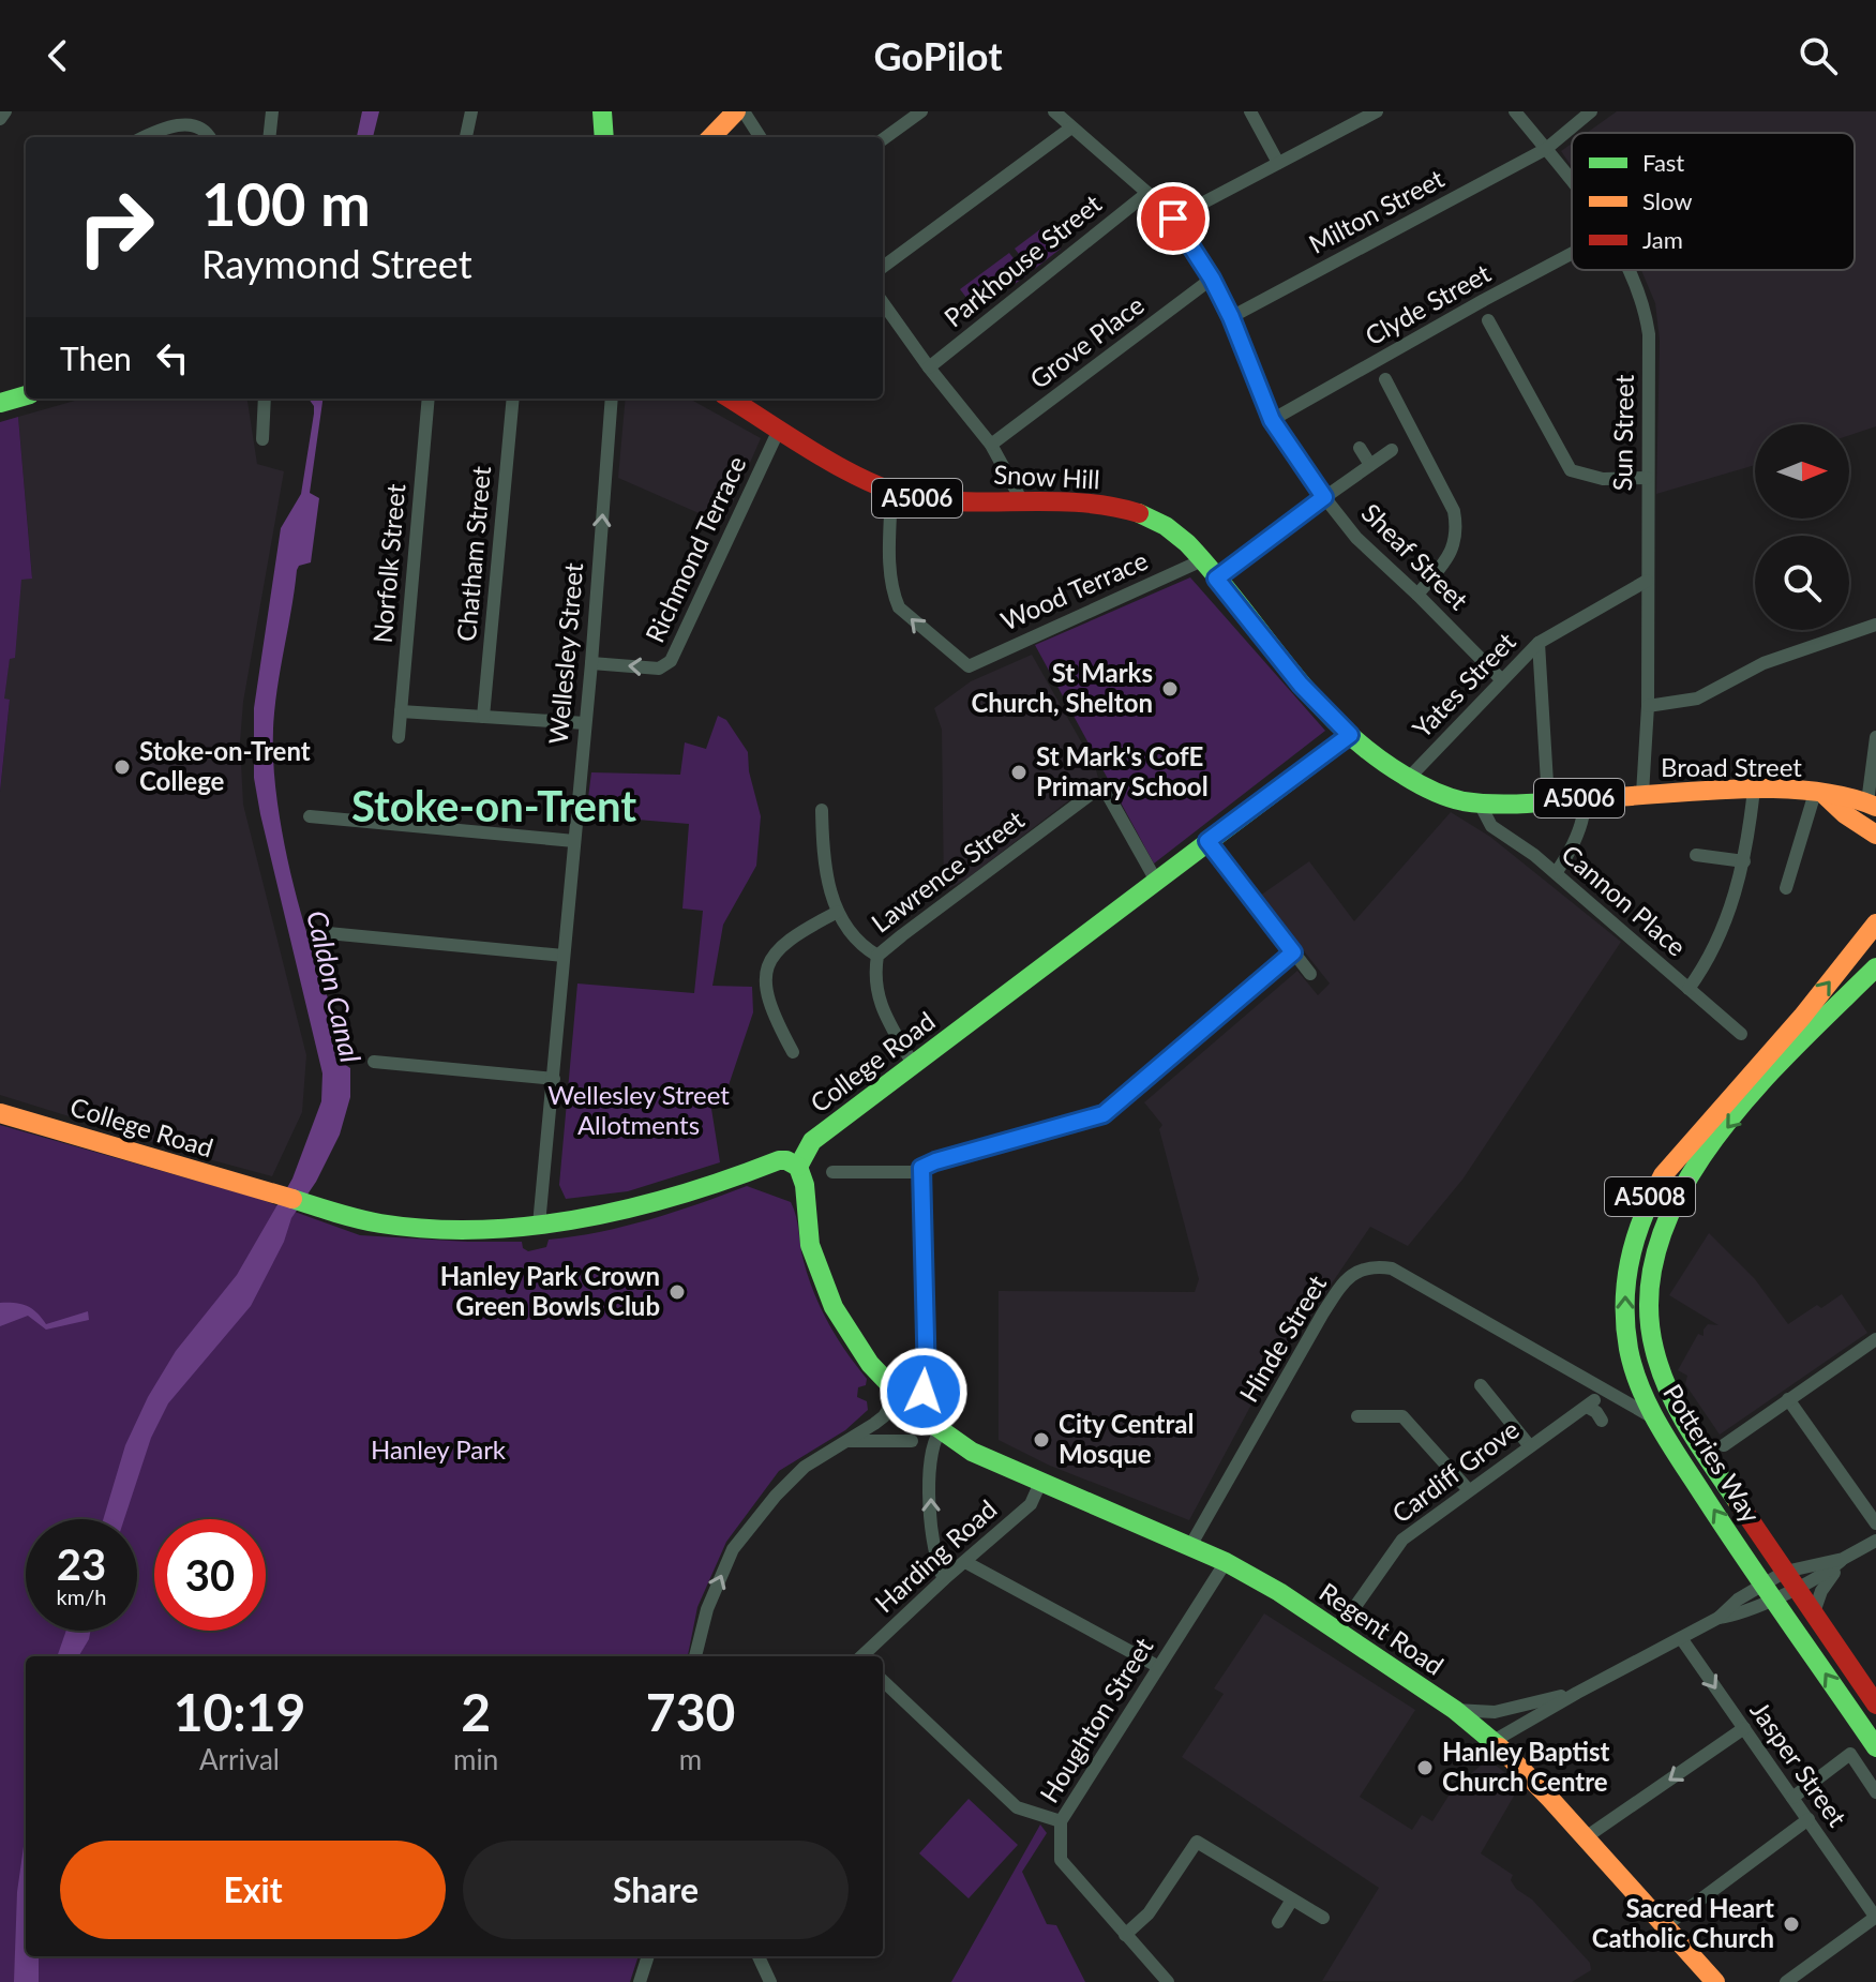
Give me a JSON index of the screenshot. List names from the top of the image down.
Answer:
{
  "streets": {
    "main road": [
      "Snow Hill",
      "A5006",
      "Broad Street",
      "College Road",
      "A5008",
      "Potteries Way",
      "Regent Road"
    ],
    "street": [
      "Milton Street",
      "Parkhouse Street",
      "Clyde Street",
      "Grove Place",
      "Sun Street",
      "Richmond Terrace",
      "Chatham Street",
      "Sheaf Street",
      "Norfolk Street",
      "Wood Terrace",
      "Wellesley Street",
      "Yates Street",
      "Lawrence Street",
      "Cannon Place",
      "Hinde Street",
      "Cardiff Grove",
      "Harding Road",
      "Houghton Street",
      "Jasper Street"
    ]
  },
  "crossings": [
    ["Milton Street", "Sun Street"],
    ["Milton Street", "Sheaf Street"],
    ["Parkhouse Street", "Sheaf Street"],
    ["Clyde Street", "Sheaf Street"],
    ["Grove Place", "Sheaf Street"],
    ["Sun Street", "Yates Street"],
    ["Sun Street", "Broad Street"],
    ["Snow Hill", "Richmond Terrace"],
    ["Snow Hill", "Wood Terrace"],
    ["Snow Hill", "Broad Street"],
    ["Richmond Terrace", "Wellesley Street"],
    ["Sheaf Street", "Yates Street"],
    ["Wood Terrace", "Broad Street"],
    ["Wellesley Street", "College Road"],
    ["Yates Street", "Broad Street"],
    ["Broad Street", "Cannon Place"],
    ["Broad Street", "College Road"],
    ["Lawrence Street", "College Road"],
    ["College Road", "Regent Road"],
    ["Hinde Street", "Potteries Way"],
    ["Hinde Street", "Regent Road"],
    ["Cardiff Grove", "Regent Road"],
    ["Harding Road", "Regent Road"],
    ["Regent Road", "Houghton Street"]
  ],
  "one_way": ["Richmond Terrace"],
  "districts": ["Stoke-on-Trent"],
  "water": ["Caldon Canal"],
  "parks": ["Wellesley Street Allotments", "Hanley Park"],
  "places": [
    "St Marks Church, Shelton",
    "Stoke-on-Trent College",
    "St Mark's CofE Primary School",
    "Hanley Park Crown Green Bowls Club",
    "City Central Mosque",
    "Hanley Baptist Church Centre",
    "Sacred Heart Catholic Church"
  ],
  "legend": ["Fast", "Slow", "Jam"],
  "north": "right",
  "page": {
    "header": "GoPilot",
    "turn": ["100 m", "Raymond Street"],
    "then": "Then",
    "speed": "23 km/h",
    "limit": "30",
    "eta": [
      "10:19",
      "Arrival",
      "2",
      "min",
      "730",
      "m"
    ],
    "buttons": ["Exit", "Share"]
  }
}
